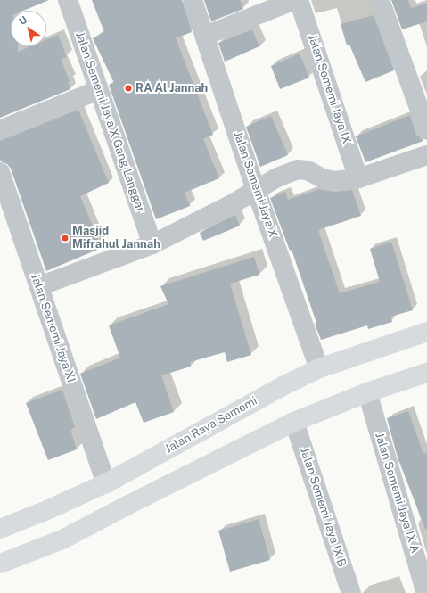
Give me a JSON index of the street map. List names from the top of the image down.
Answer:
{
  "streets": {
    "main road": ["Jalan Raya Sememi"],
    "street": [
      "Jalan Sememi Jaya IX",
      "Jalan Sememi Jaya X Gang Langgar",
      "Jalan Sememi Jaya X",
      "Jalan Sememi Jaya XI",
      "Jalan Sememi Jaya IX A",
      "Jalan Sememi Jaya IX B"
    ]
  },
  "crossings": [
    ["Jalan Sememi Jaya X", "Jalan Raya Sememi"],
    ["Jalan Sememi Jaya XI", "Jalan Raya Sememi"]
  ],
  "places": ["RA Al Jannah", "Masjid Mifrahul Jannah"],
  "north": "top left"
}
